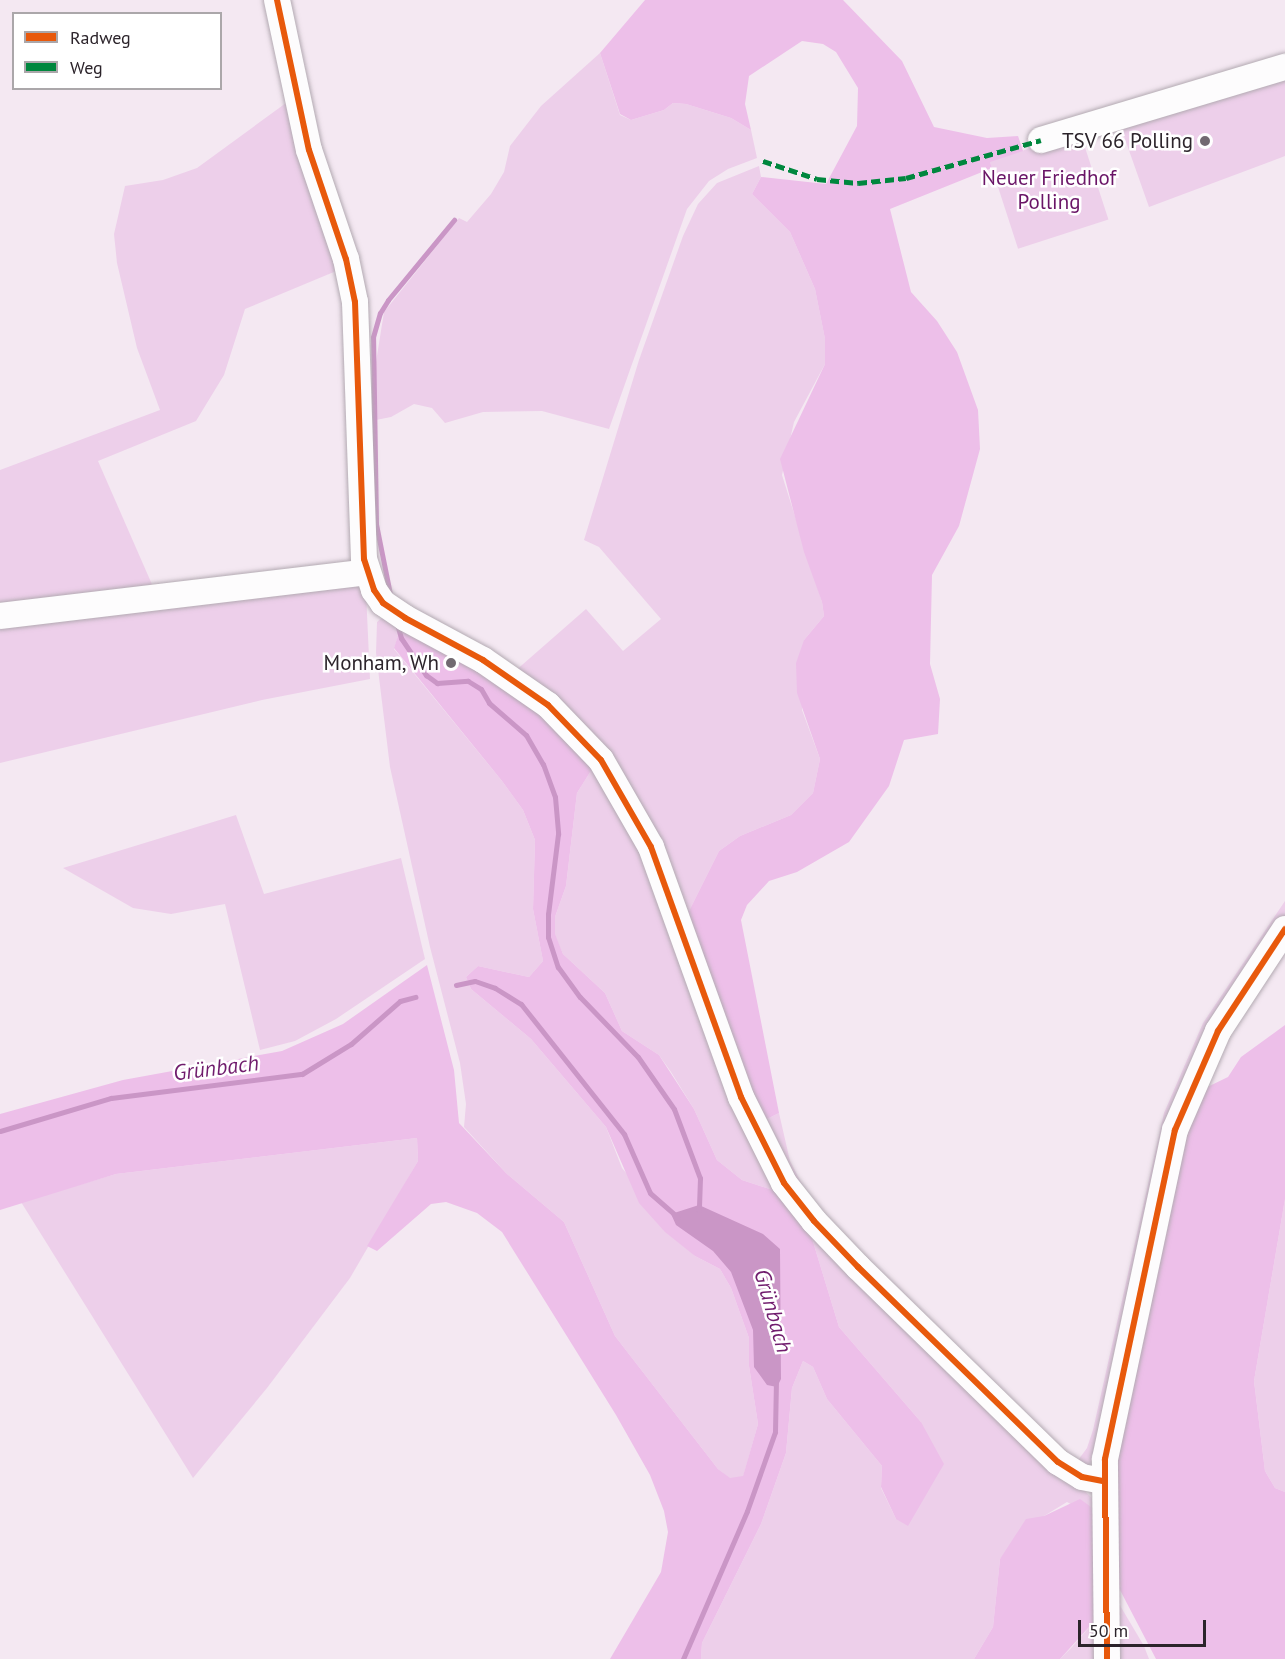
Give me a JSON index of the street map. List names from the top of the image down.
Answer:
{
  "water": ["Grünbach"],
  "parks": ["Neuer Friedhof Polling"],
  "places": ["TSV 66 Polling", "Monham, Wh"],
  "legend": ["Radweg", "Weg"],
  "scale_bar": "50 m"
}
